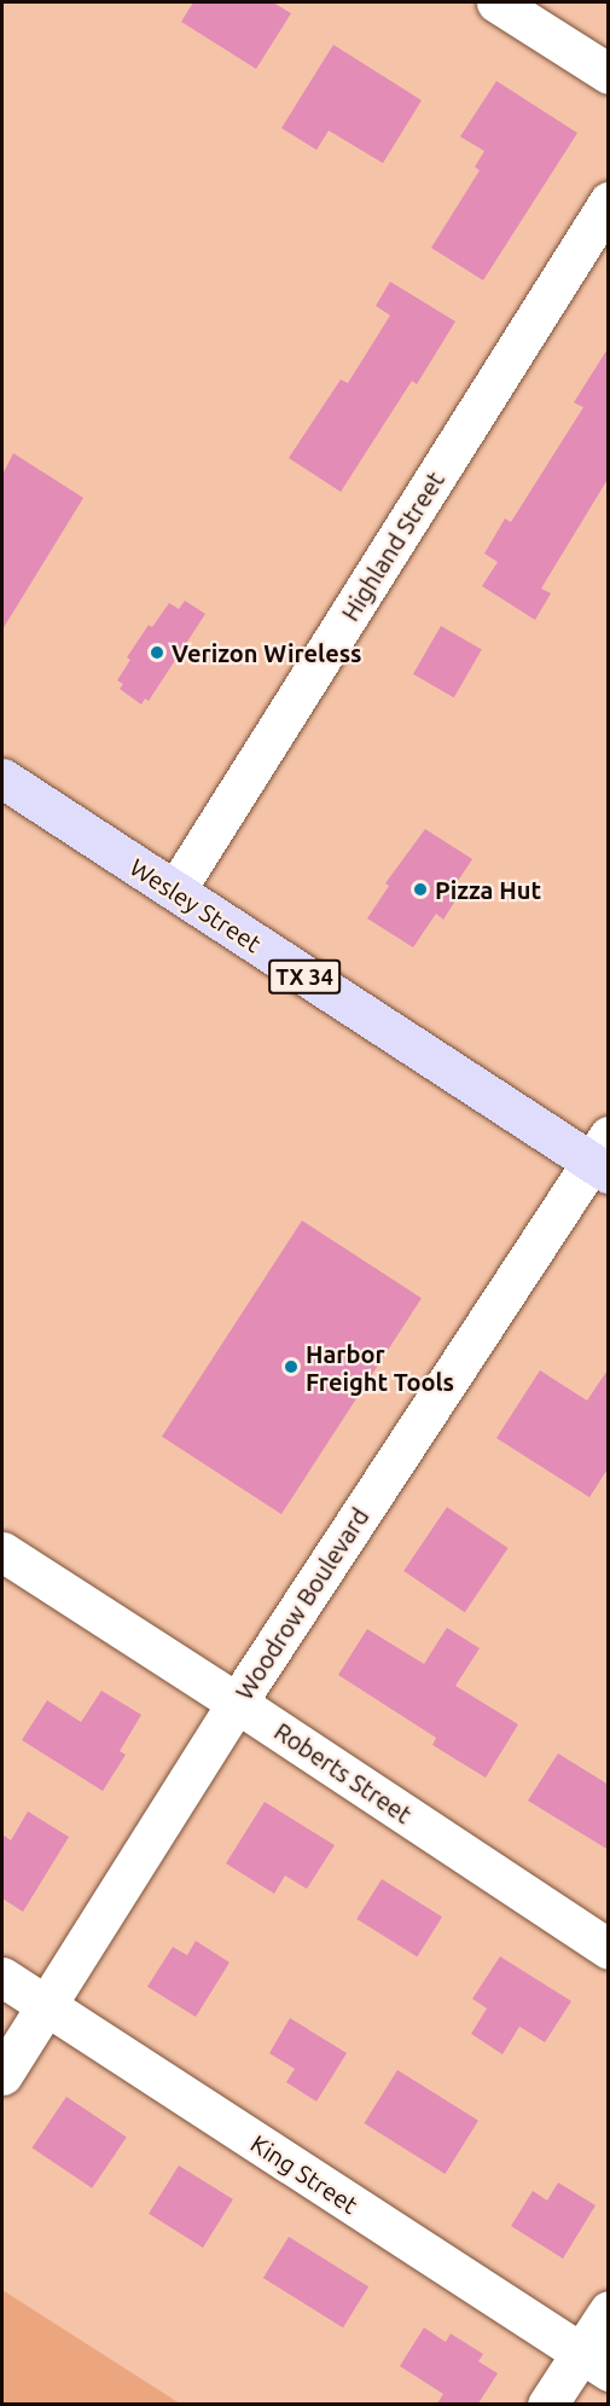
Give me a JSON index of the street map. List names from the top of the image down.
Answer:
{
  "streets": {
    "main road": ["Wesley Street", "TX 34"],
    "street": [
      "Highland Street",
      "Woodrow Boulevard",
      "Roberts Street",
      "King Street"
    ]
  },
  "crossings": [
    ["Highland Street", "Wesley Street"],
    ["Wesley Street", "Woodrow Boulevard"],
    ["Woodrow Boulevard", "Roberts Street"],
    ["Woodrow Boulevard", "King Street"]
  ],
  "places": ["Verizon Wireless", "Pizza Hut", "Harbor Freight Tools"]
}
